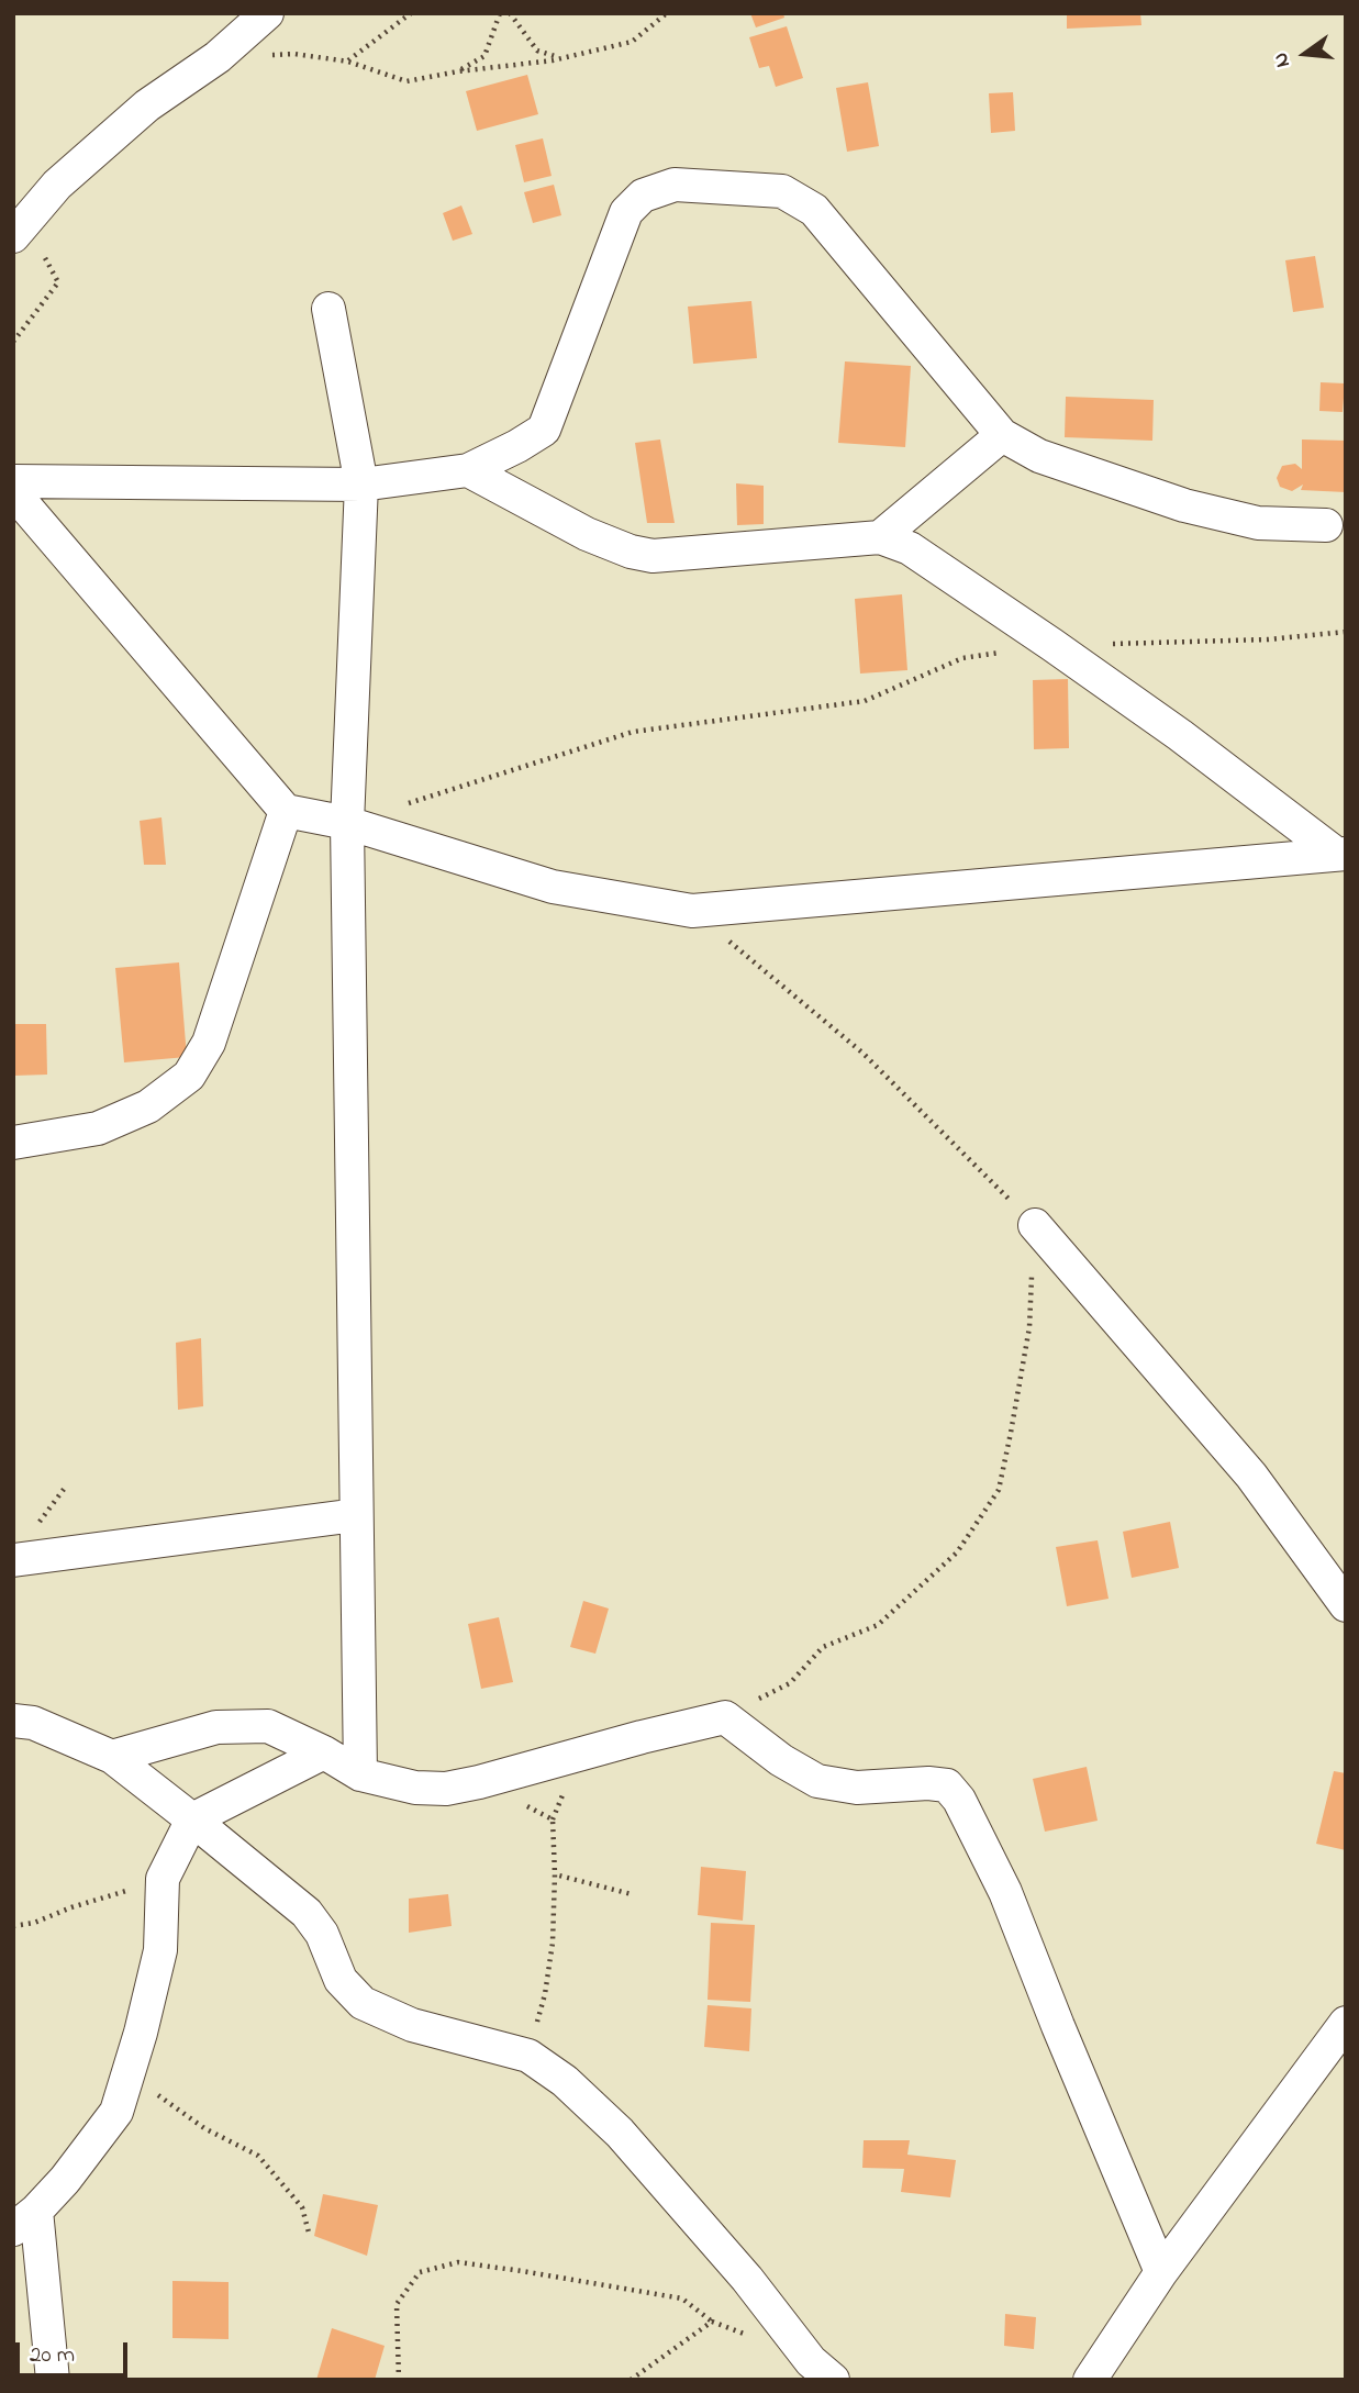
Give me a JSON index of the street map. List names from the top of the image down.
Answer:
{
  "scale_bar": "20 m",
  "north": "left"
}
